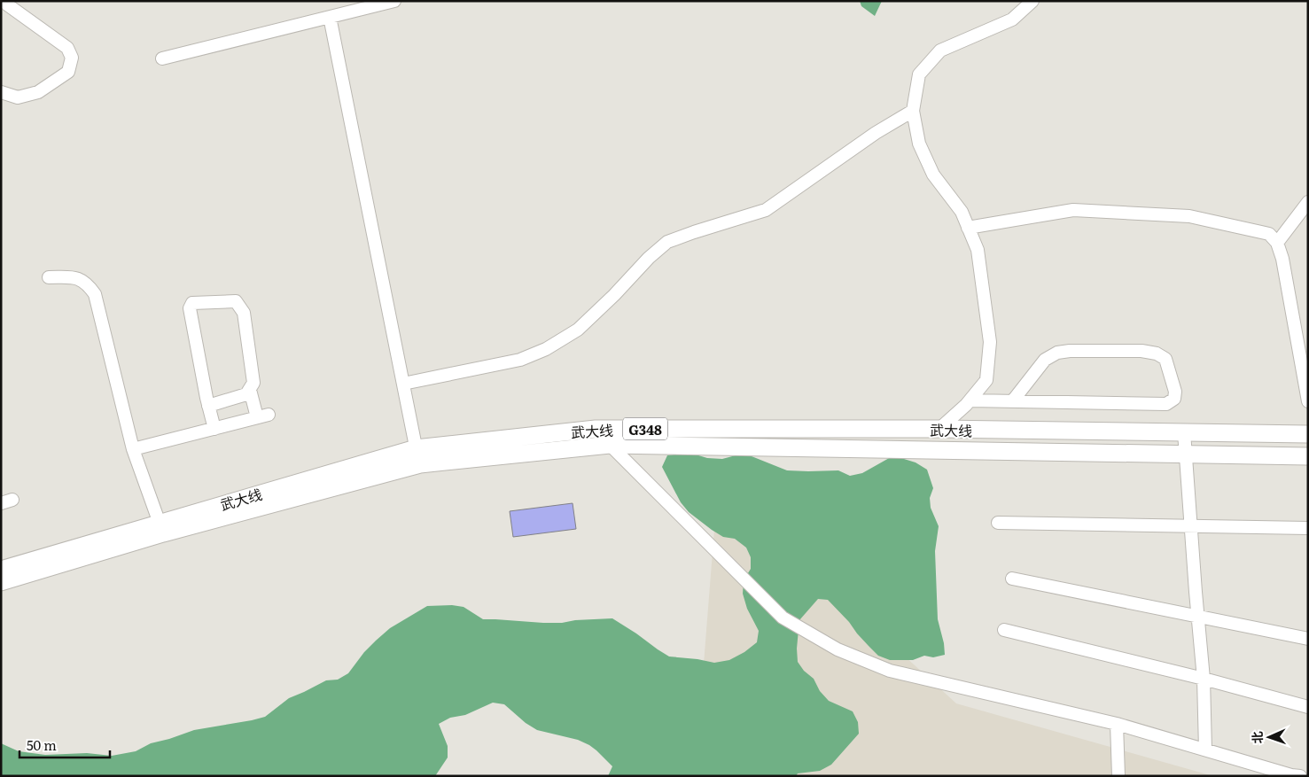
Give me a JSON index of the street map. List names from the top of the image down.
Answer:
{
  "streets": {
    "highway": ["G348", "武大线"]
  },
  "scale_bar": "50 m",
  "north": "left"
}
